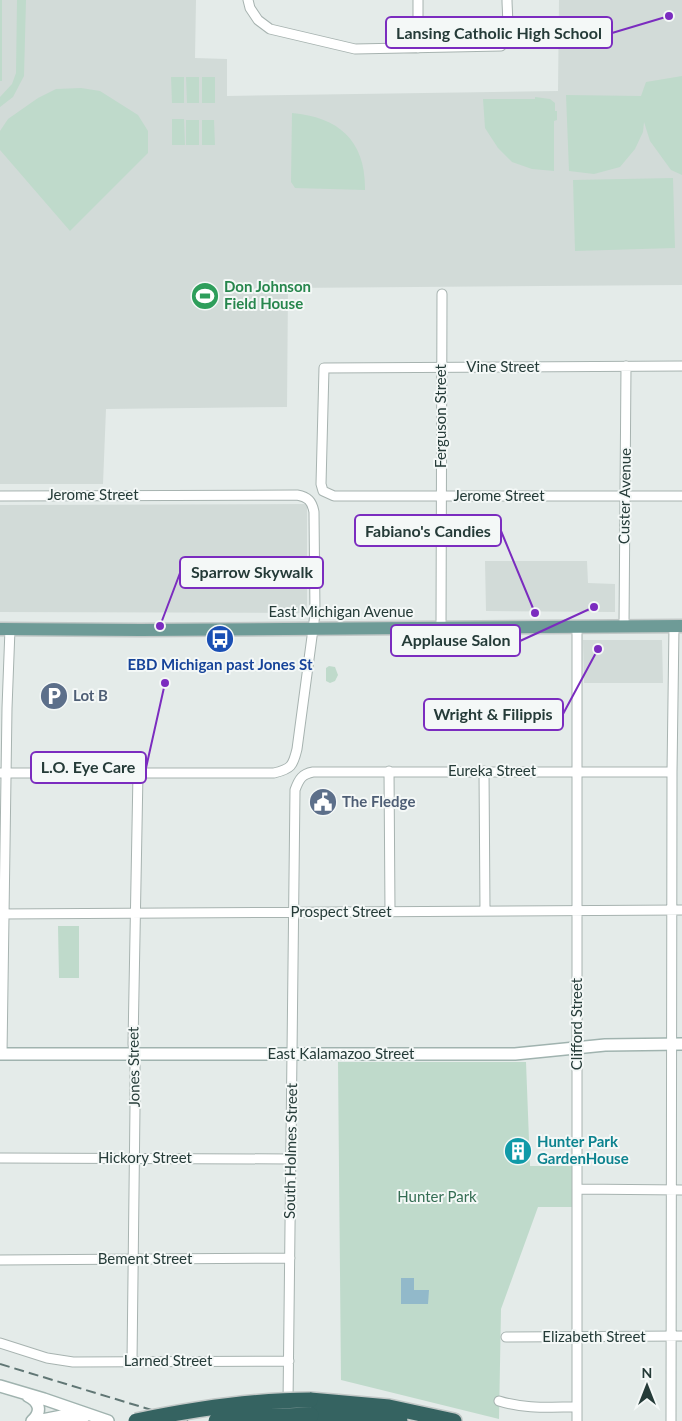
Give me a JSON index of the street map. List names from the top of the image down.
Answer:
{
  "streets": {
    "main road": ["East Michigan Avenue"],
    "street": [
      "Vine Street",
      "Ferguson Street",
      "Jerome Street",
      "Custer Avenue",
      "Eureka Street",
      "Prospect Street",
      "Clifford Street",
      "East Kalamazoo Street",
      "Jones Street",
      "South Holmes Street",
      "Hickory Street",
      "Bement Street",
      "Elizabeth Street",
      "Larned Street"
    ]
  },
  "crossings": [
    ["Vine Street", "Ferguson Street"],
    ["Vine Street", "Jerome Street"],
    ["Vine Street", "Custer Avenue"],
    ["Ferguson Street", "Jerome Street"],
    ["Ferguson Street", "East Michigan Avenue"],
    ["Jerome Street", "Custer Avenue"],
    ["Jerome Street", "East Michigan Avenue"],
    ["Custer Avenue", "East Michigan Avenue"],
    ["East Michigan Avenue", "Clifford Street"],
    ["Eureka Street", "Clifford Street"],
    ["Eureka Street", "South Holmes Street"],
    ["Prospect Street", "Clifford Street"],
    ["Prospect Street", "Jones Street"],
    ["Prospect Street", "South Holmes Street"],
    ["Clifford Street", "East Kalamazoo Street"],
    ["Clifford Street", "Elizabeth Street"],
    ["East Kalamazoo Street", "Jones Street"],
    ["East Kalamazoo Street", "South Holmes Street"],
    ["Jones Street", "Hickory Street"],
    ["Jones Street", "Bement Street"],
    ["Jones Street", "Larned Street"],
    ["South Holmes Street", "Hickory Street"],
    ["South Holmes Street", "Bement Street"],
    ["South Holmes Street", "Larned Street"]
  ],
  "parks": ["Hunter Park"],
  "places": {
    "other": [
      "Lansing Catholic High School",
      "Applause Salon",
      "Fabiano's Candies",
      "Sparrow Skywalk",
      "Wright & Filippis",
      "L.O. Eye Care"
    ],
    "sports": ["Don Johnson Field House"],
    "bus stop": ["EBD Michigan past Jones St"],
    "parking": ["Lot B"],
    "public building": ["The Fledge"],
    "building": ["Hunter Park GardenHouse"]
  },
  "north": "top"
}
